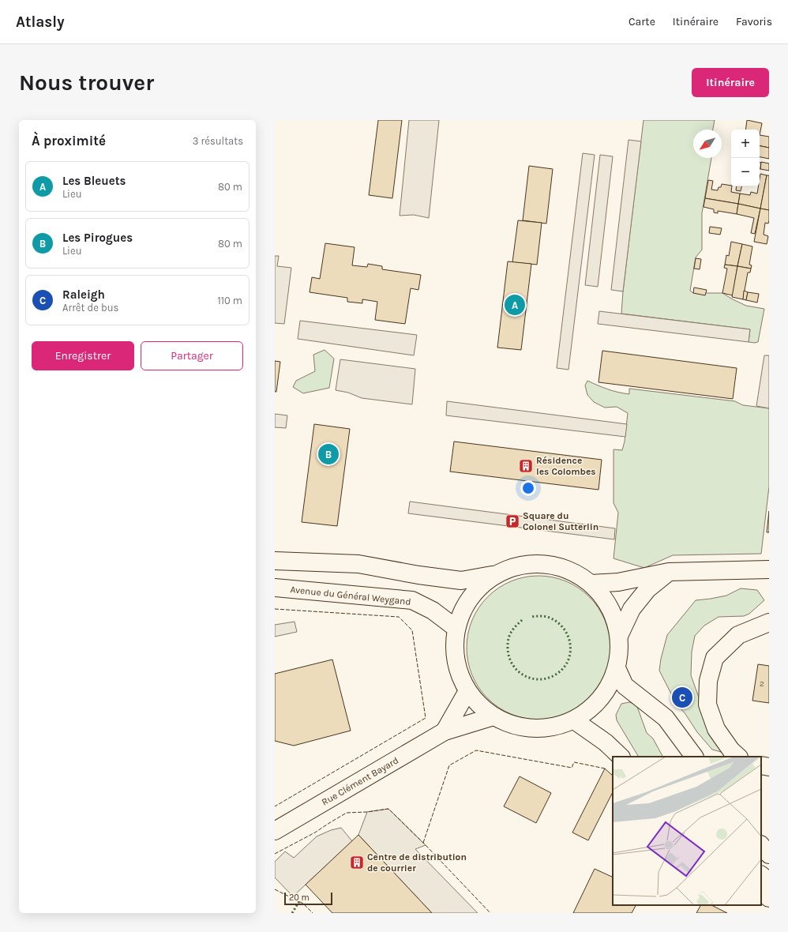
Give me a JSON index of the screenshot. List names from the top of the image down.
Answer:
{
  "streets": {
    "main road": ["Avenue du Général Weygand", "Rue Clément Bayard"]
  },
  "places": {
    "building": ["Résidence les Colombes", "Centre de distribution de courrier"],
    "parking": ["Square du Colonel Sutterlin"]
  },
  "house_numbers": ["2"],
  "scale_bar": "20 m",
  "north": "bottom left",
  "page": {
    "header": "Atlasly",
    "nav": ["Carte", "Itinéraire", "Favoris"],
    "buttons": [
      "Itinéraire",
      ["Enregistrer", "Partager"]
    ],
    "title": "Nous trouver",
    "heading": ["À proximité", "3 résultats"],
    "map_buttons": ["+", "−"],
    "list": [
      {
        "mark": "A",
        "name": "Les Bleuets",
        "note": "Lieu",
        "value": "80 m"
      },
      {
        "mark": "B",
        "name": "Les Pirogues",
        "note": "Lieu",
        "value": "80 m"
      },
      {
        "mark": "C",
        "name": "Raleigh",
        "note": "Arrêt de bus",
        "value": "110 m"
      }
    ],
    "pins": ["A", "B", "C"],
    "scale": "20 m"
  }
}
